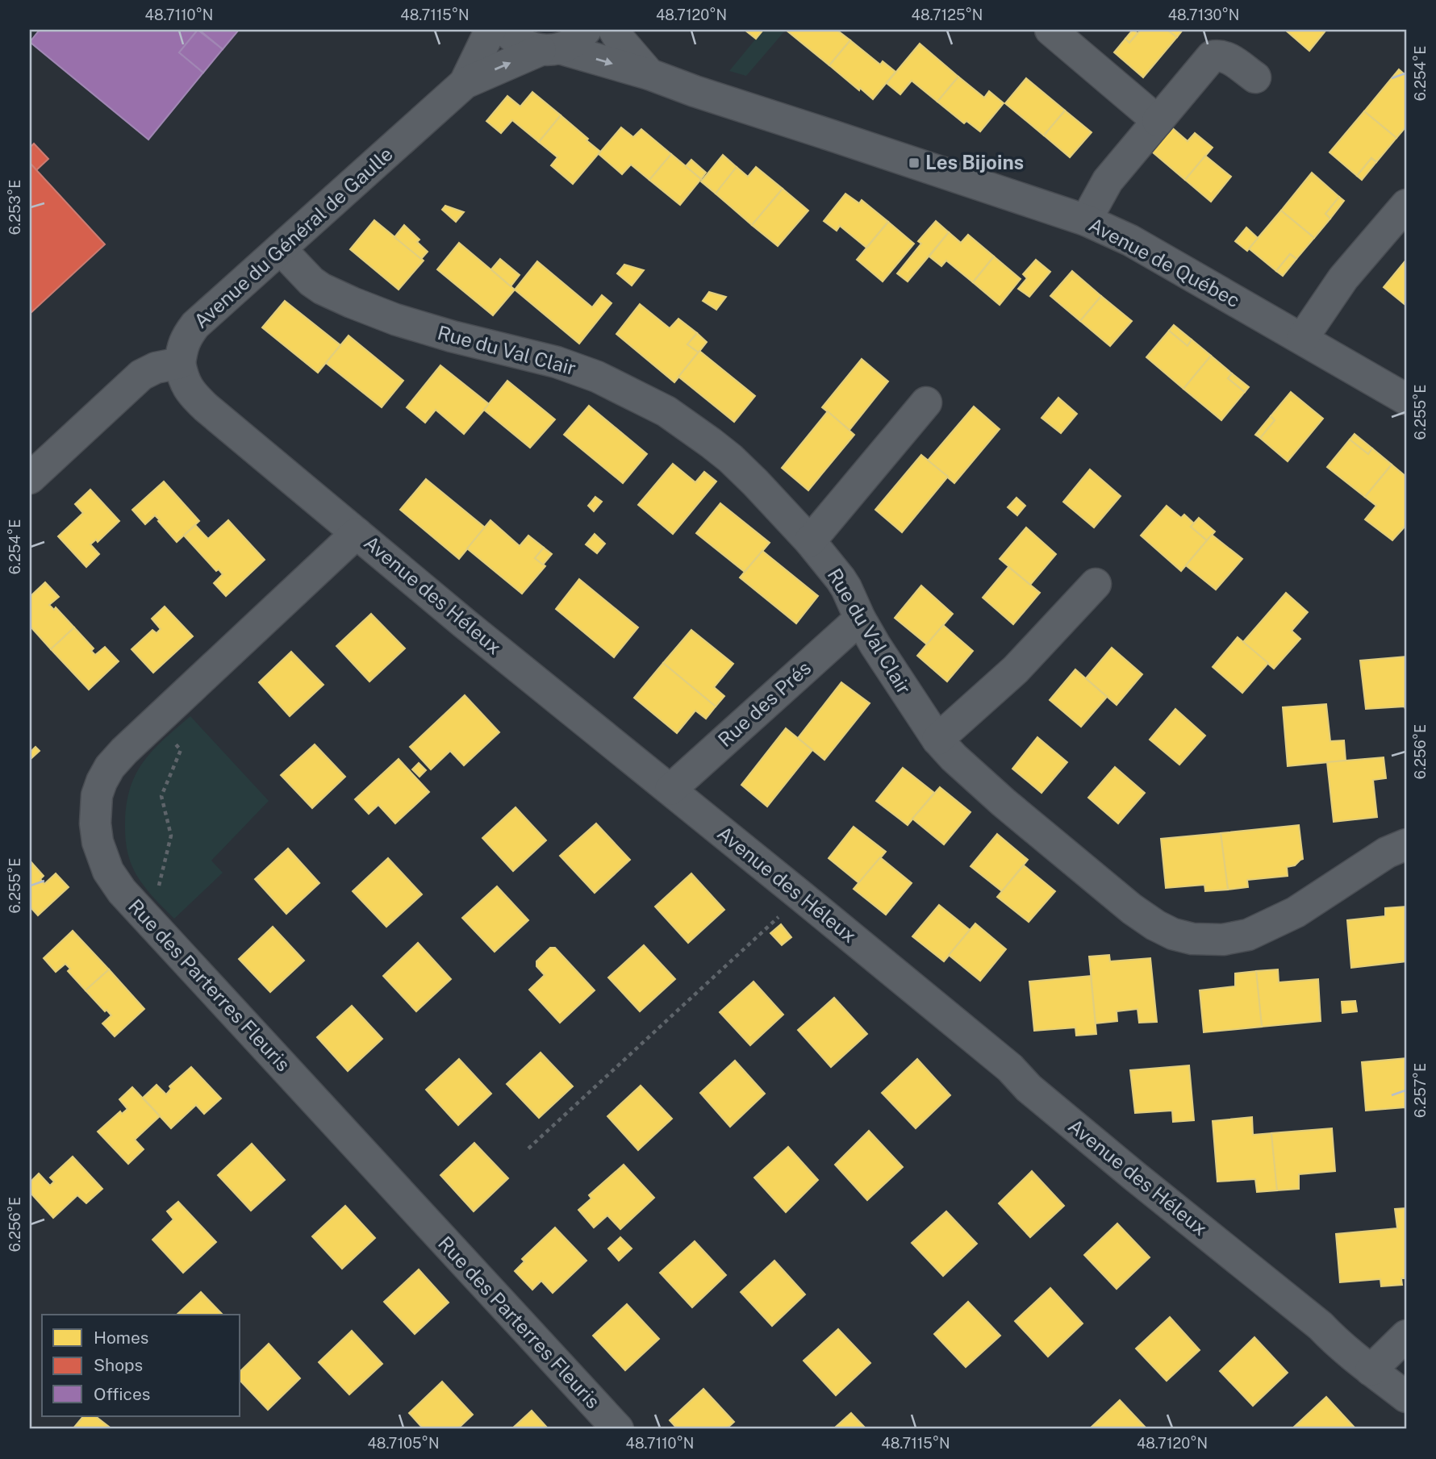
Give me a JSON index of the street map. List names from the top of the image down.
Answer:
{
  "streets": {
    "street": [
      "Avenue du Général de Gaulle",
      "Avenue de Québec",
      "Rue du Val Clair",
      "Avenue des Héleux",
      "Rue des Prés",
      "Rue des Parterres Fleuris"
    ]
  },
  "crossings": [
    ["Avenue du Général de Gaulle", "Avenue de Québec"],
    ["Avenue du Général de Gaulle", "Rue du Val Clair"],
    ["Avenue du Général de Gaulle", "Avenue des Héleux"],
    ["Rue du Val Clair", "Rue des Prés"],
    ["Avenue des Héleux", "Rue des Prés"],
    ["Avenue des Héleux", "Rue des Parterres Fleuris"]
  ],
  "places": {
    "transit": ["Les Bijoins"]
  },
  "legend": ["Homes", "Shops", "Offices"],
  "coordinates": [
    "48.7110°N",
    "48.7115°N",
    "48.7120°N",
    "48.7125°N",
    "48.7130°N",
    "6.254°E",
    "6.253°E",
    "6.255°E",
    "6.256°E",
    "6.257°E",
    "48.7105°N"
  ]
}
